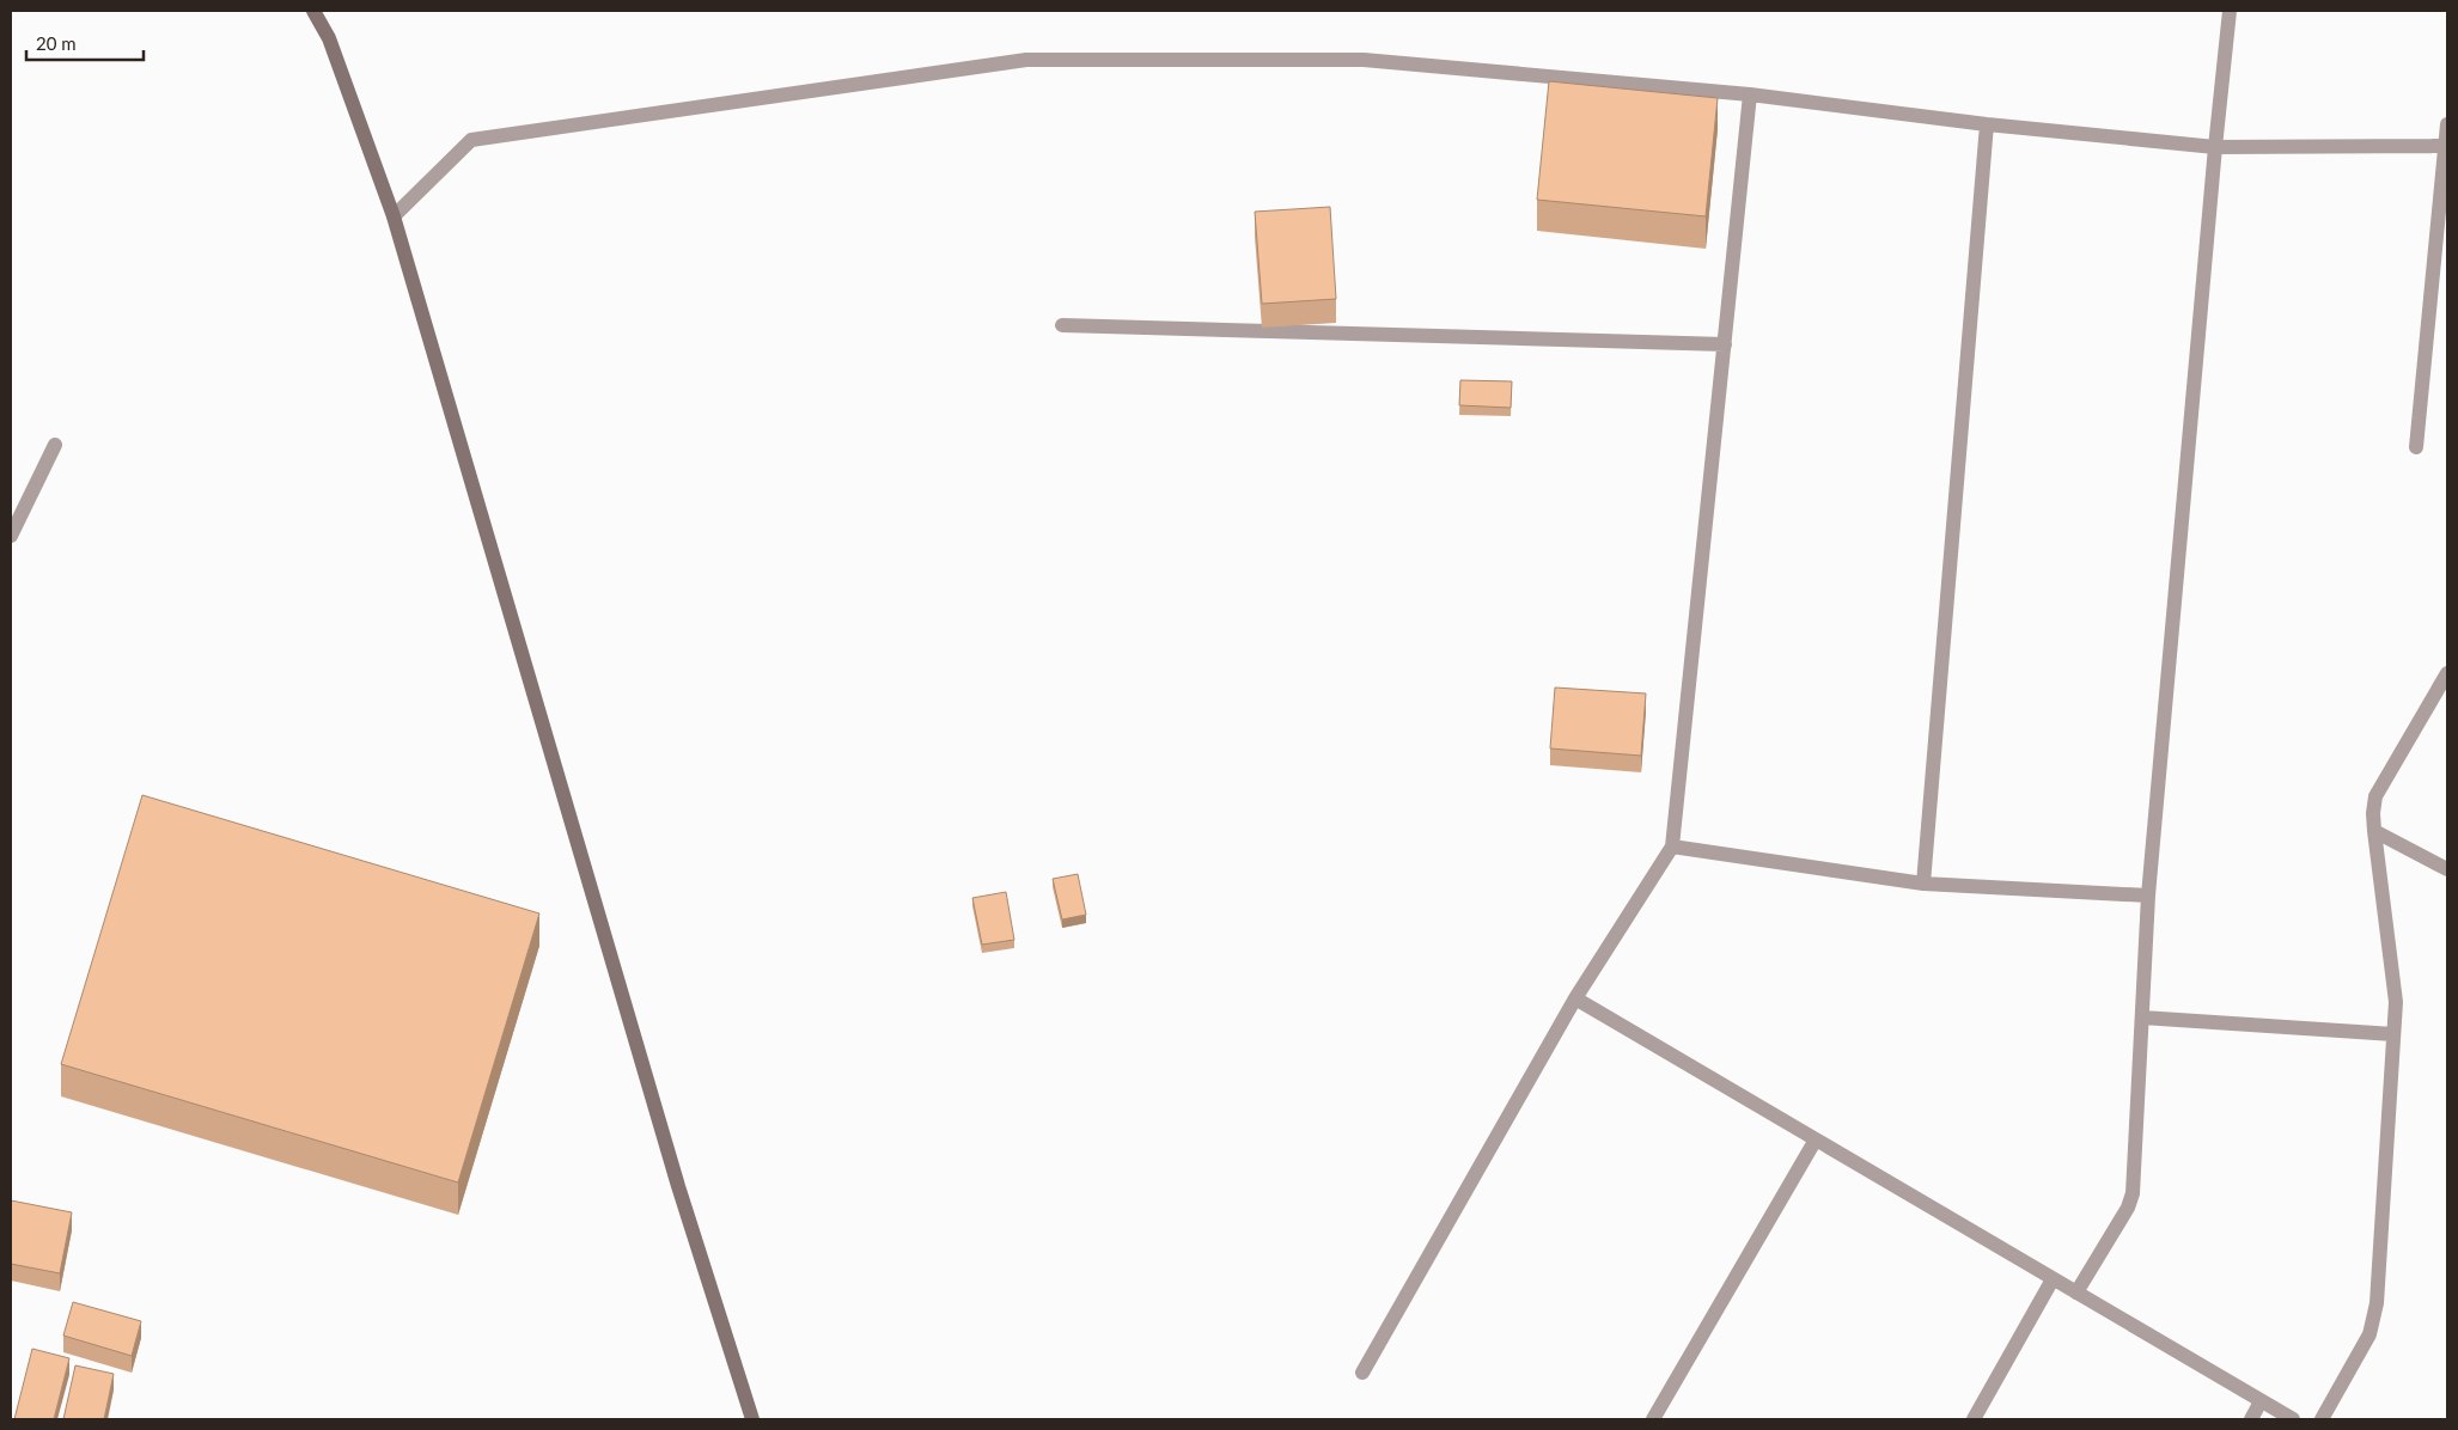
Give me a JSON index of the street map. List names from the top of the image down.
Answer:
{
  "scale_bar": "20 m"
}
